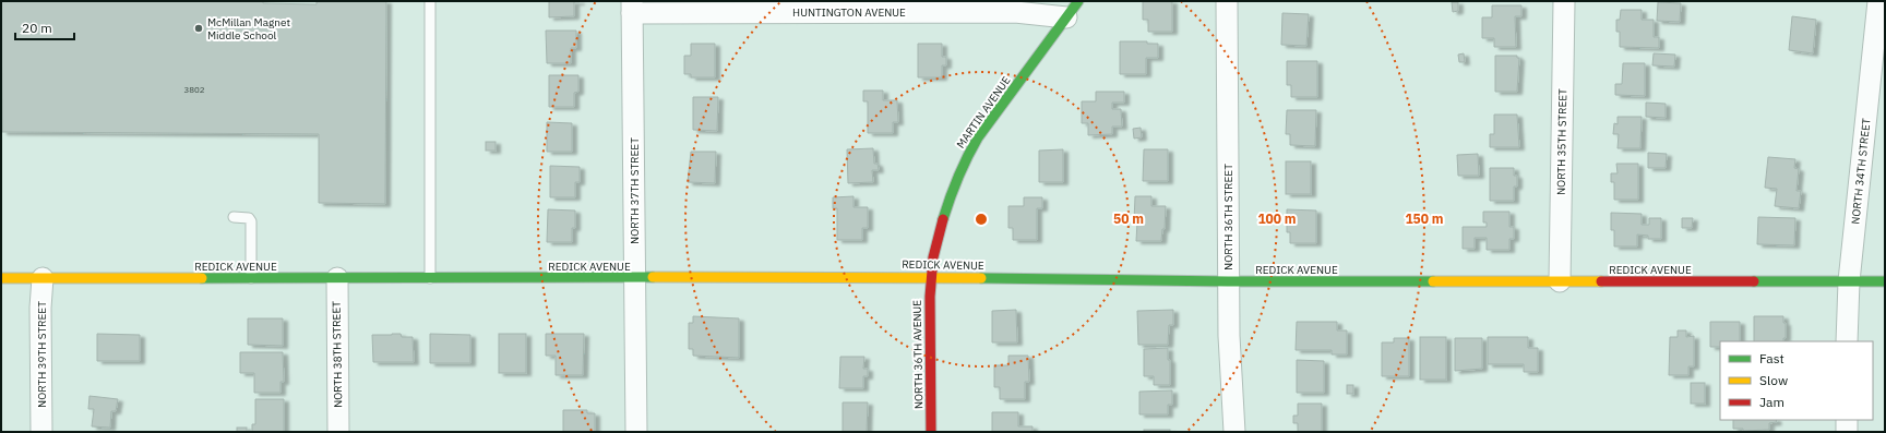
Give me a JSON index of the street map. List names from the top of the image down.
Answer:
{
  "streets": {
    "street": [
      "HUNTINGTON AVENUE",
      "MARTIN AVENUE",
      "NORTH 35TH STREET",
      "NORTH 34TH STREET",
      "NORTH 37TH STREET",
      "NORTH 36TH STREET",
      "REDICK AVENUE",
      "NORTH 39TH STREET",
      "NORTH 38TH STREET",
      "NORTH 36TH AVENUE"
    ]
  },
  "crossings": [
    ["HUNTINGTON AVENUE", "MARTIN AVENUE"],
    ["HUNTINGTON AVENUE", "NORTH 37TH STREET"],
    ["MARTIN AVENUE", "REDICK AVENUE"],
    ["MARTIN AVENUE", "NORTH 36TH AVENUE"],
    ["NORTH 35TH STREET", "REDICK AVENUE"],
    ["NORTH 34TH STREET", "REDICK AVENUE"],
    ["NORTH 37TH STREET", "REDICK AVENUE"],
    ["NORTH 36TH STREET", "REDICK AVENUE"],
    ["REDICK AVENUE", "NORTH 39TH STREET"],
    ["REDICK AVENUE", "NORTH 38TH STREET"],
    ["REDICK AVENUE", "NORTH 36TH AVENUE"]
  ],
  "places": ["McMillan Magnet Middle School"],
  "house_numbers": ["3802"],
  "legend": ["Fast", "Slow", "Jam"],
  "scale_bar": "20 m",
  "rings": ["50 m", "100 m", "150 m"]
}
